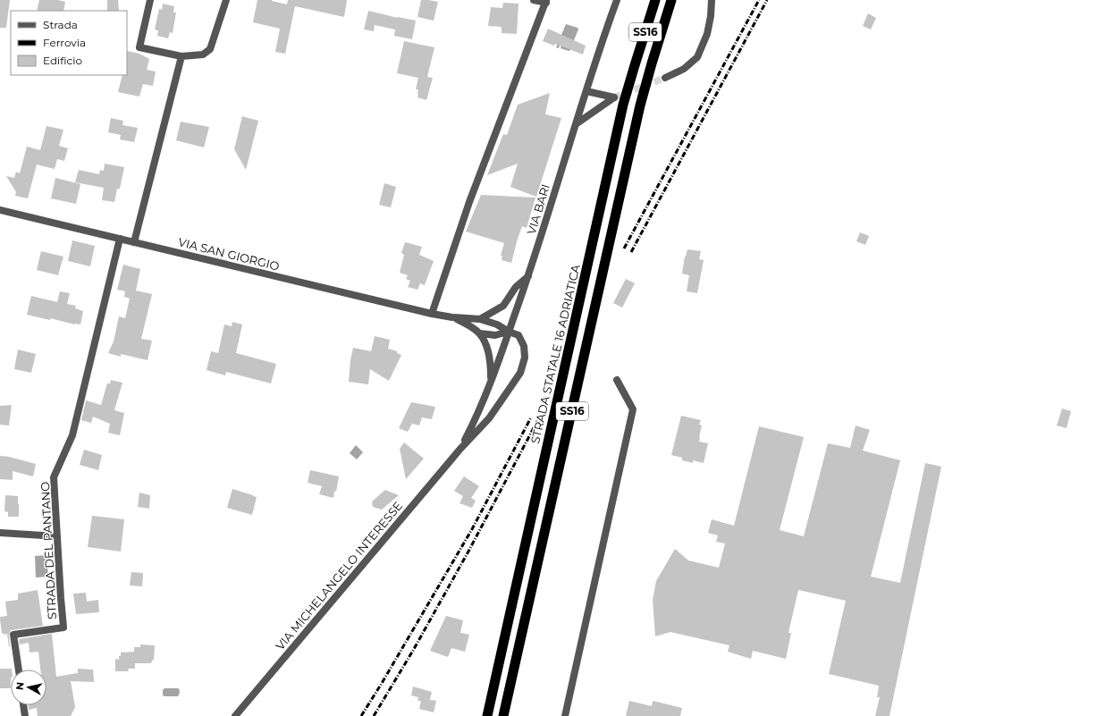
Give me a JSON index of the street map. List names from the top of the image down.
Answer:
{
  "streets": {
    "highway": ["SS16", "STRADA STATALE 16 ADRIATICA"],
    "street": [
      "VIA BARI",
      "VIA SAN GIORGIO",
      "STRADA DEL PANTANO",
      "VIA MICHELANGELO INTERESSE"
    ]
  },
  "crossings": [
    ["VIA BARI", "VIA SAN GIORGIO"],
    ["VIA BARI", "VIA MICHELANGELO INTERESSE"],
    ["VIA SAN GIORGIO", "STRADA DEL PANTANO"],
    ["VIA SAN GIORGIO", "VIA MICHELANGELO INTERESSE"]
  ],
  "legend": ["Strada", "Ferrovia", "Edificio"],
  "north": "left"
}
